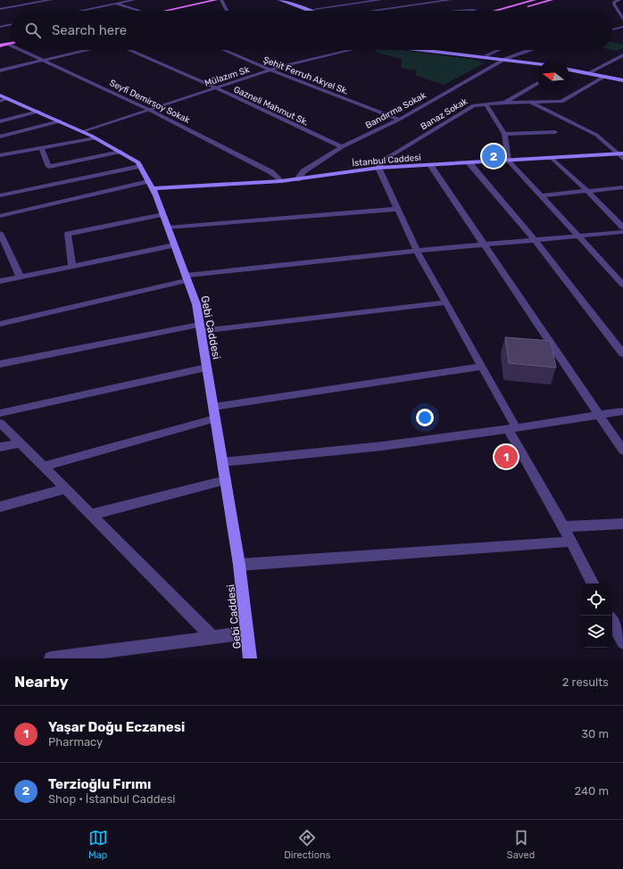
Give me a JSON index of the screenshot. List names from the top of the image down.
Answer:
{
  "streets": {
    "main road": ["İstanbul Caddesi", "Gebi Caddesi"],
    "street": [
      "Şehit Ferruh Akyel Sk.",
      "Mülazım Sk",
      "Seyfi Demirsoy Sokak",
      "Gazneli Mahmut Sk.",
      "Bandırma Sokak",
      "Banaz Sokak"
    ]
  },
  "crossings": [
    ["Şehit Ferruh Akyel Sk.", "Mülazım Sk"],
    ["Şehit Ferruh Akyel Sk.", "Bandırma Sokak"],
    ["Mülazım Sk", "Seyfi Demirsoy Sokak"],
    ["Mülazım Sk", "Gazneli Mahmut Sk."],
    ["Mülazım Sk", "Gebi Caddesi"],
    ["Seyfi Demirsoy Sokak", "İstanbul Caddesi"],
    ["Gazneli Mahmut Sk.", "Bandırma Sokak"],
    ["Bandırma Sokak", "İstanbul Caddesi"],
    ["Banaz Sokak", "İstanbul Caddesi"],
    ["İstanbul Caddesi", "Gebi Caddesi"]
  ],
  "north": "left",
  "page": {
    "search": "Search here",
    "pins": ["2", "1"],
    "heading": ["Nearby", "2 results"],
    "list": [
      {
        "mark": "1",
        "name": "Yaşar Doğu Eczanesi",
        "note": "Pharmacy",
        "value": "30 m"
      },
      {
        "mark": "2",
        "name": "Terzioğlu Fırımı",
        "note": "Shop · İstanbul Caddesi",
        "value": "240 m"
      }
    ],
    "nav": ["Map", "Directions", "Saved"]
  }
}
